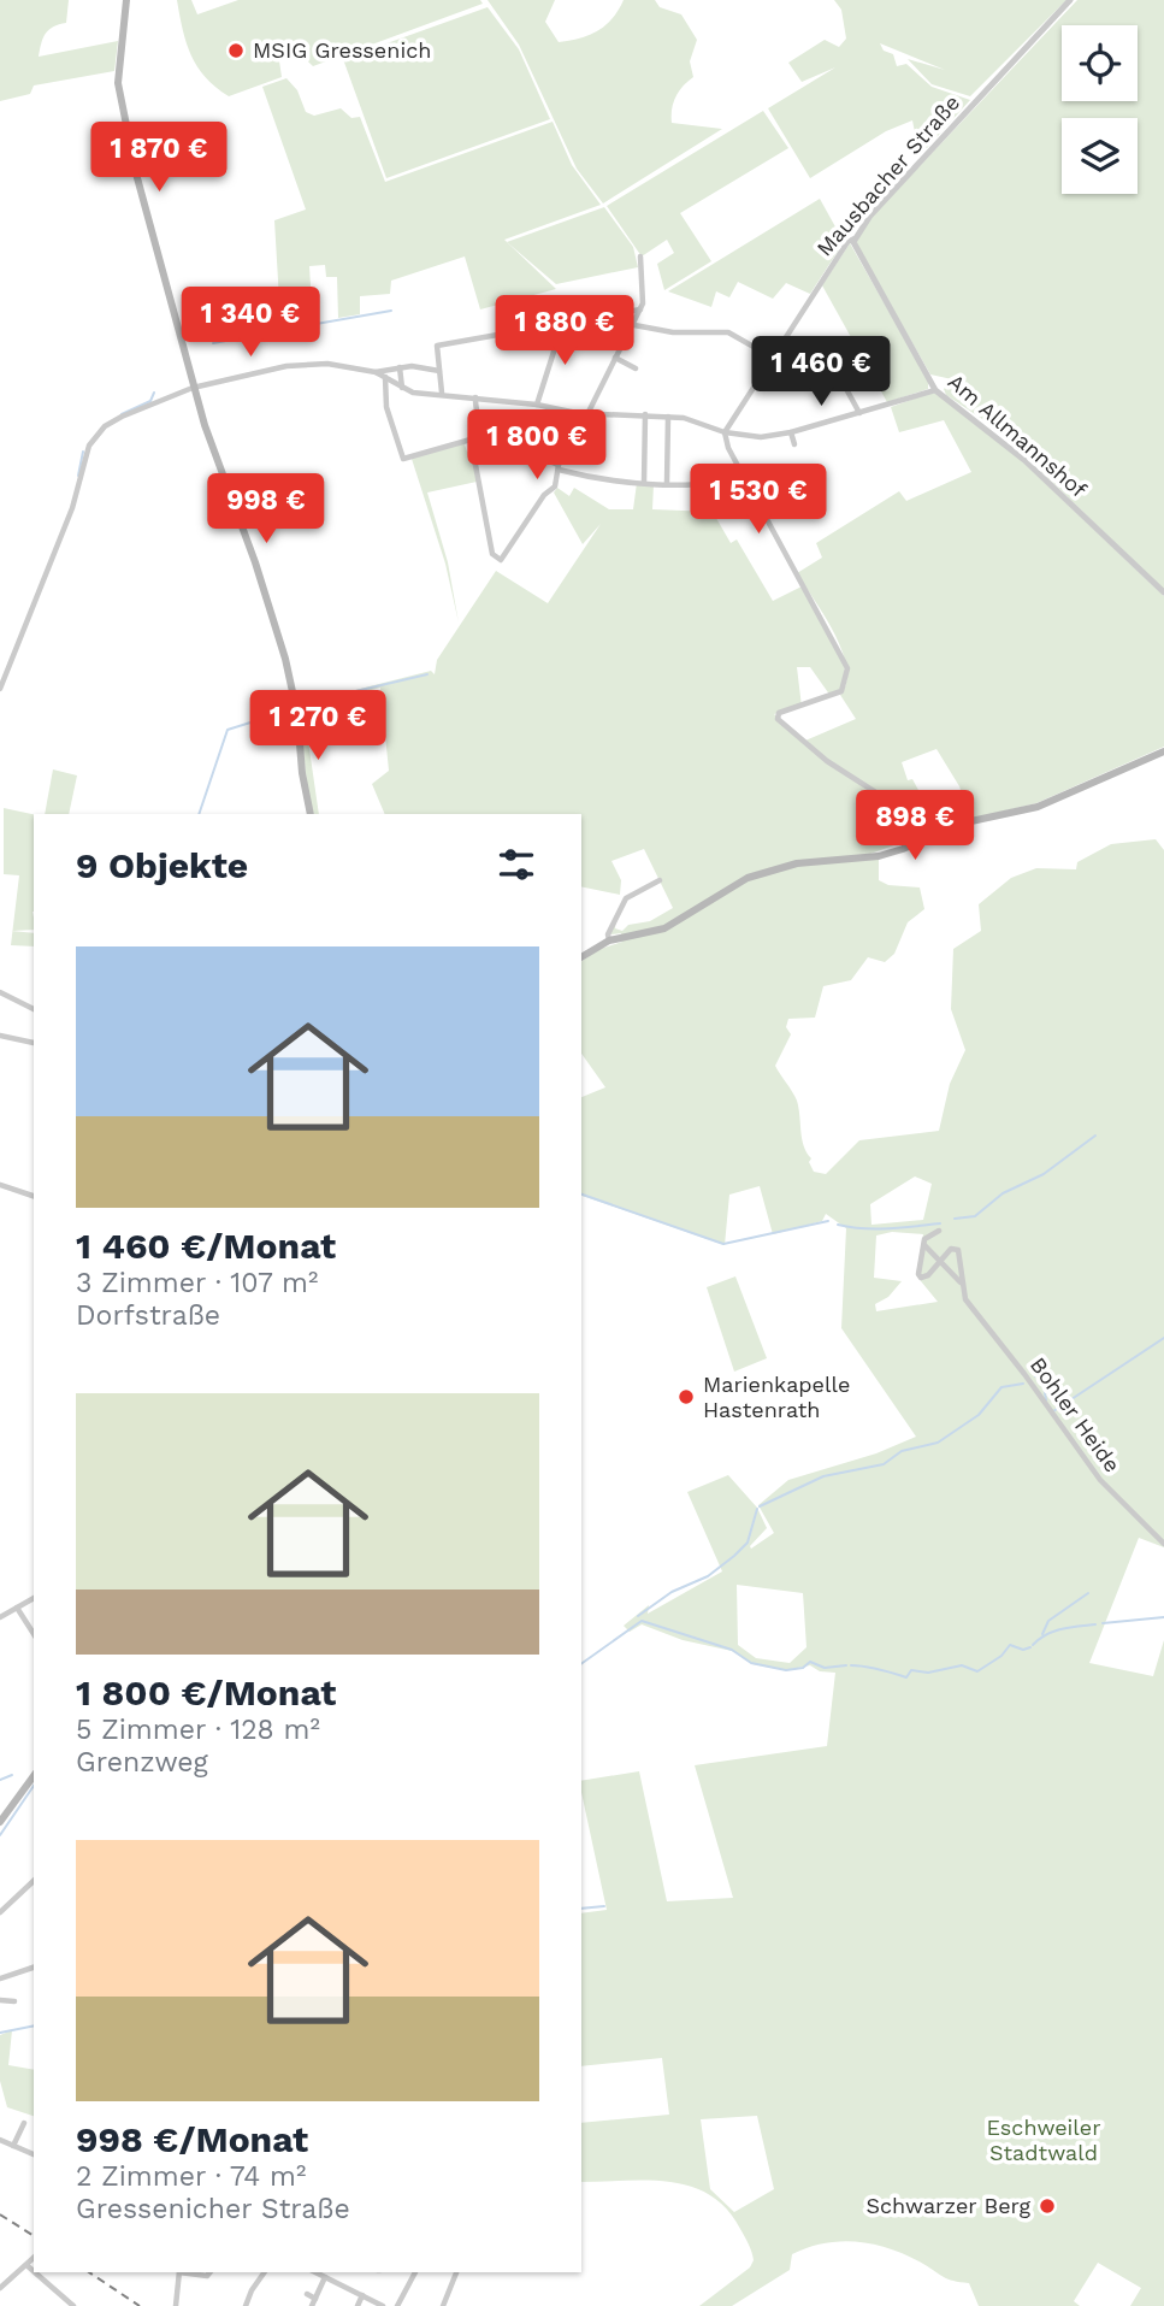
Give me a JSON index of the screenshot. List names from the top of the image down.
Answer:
{
  "streets": {
    "street": ["Mausbacher Straße", "Am Allmannshof", "Bohler Heide"]
  },
  "crossings": [
    ["Mausbacher Straße", "Am Allmannshof"]
  ],
  "parks": ["Eschweiler Stadtwald"],
  "places": ["MSIG Gressenich", "Marienkapelle Hastenrath", "Schwarzer Berg"],
  "page": {
    "price": [
      "1 870 €",
      "1 340 €",
      "1 880 €",
      "1 460 €",
      "1 800 €",
      "1 530 €",
      "998 €",
      "1 270 €",
      "898 €"
    ],
    "heading": "9 Objekte",
    "list": [
      {
        "name": "1 460 €/Monat",
        "note": "3 Zimmer · 107 m² · Dorfstraße"
      },
      {
        "name": "1 800 €/Monat",
        "note": "5 Zimmer · 128 m² · Grenzweg"
      },
      {
        "name": "998 €/Monat",
        "note": "2 Zimmer · 74 m² · Gressenicher Straße"
      }
    ]
  }
}
